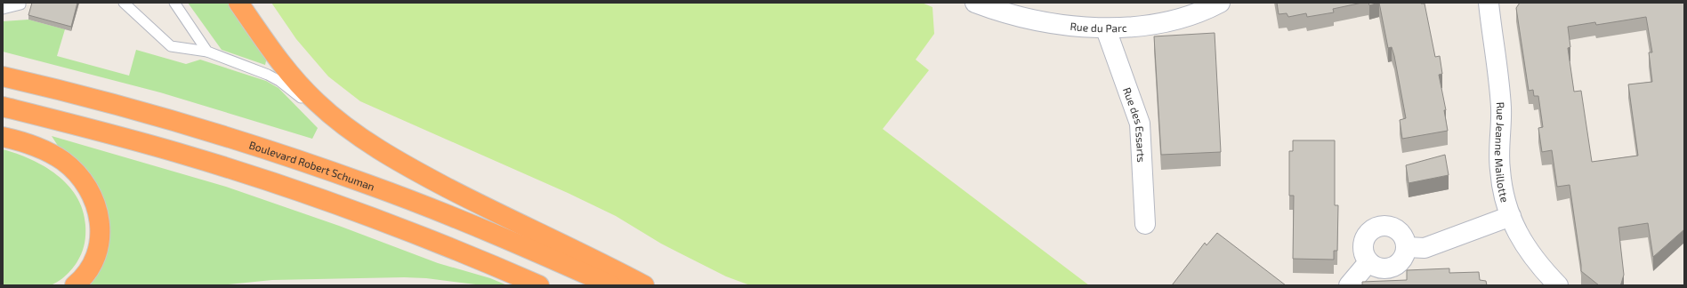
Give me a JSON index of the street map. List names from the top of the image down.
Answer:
{
  "streets": {
    "highway": ["Boulevard Robert Schuman"],
    "street": ["Rue du Parc", "Rue des Essarts", "Rue Jeanne Maillotte"]
  },
  "crossings": [
    ["Rue du Parc", "Rue des Essarts"]
  ]
}
